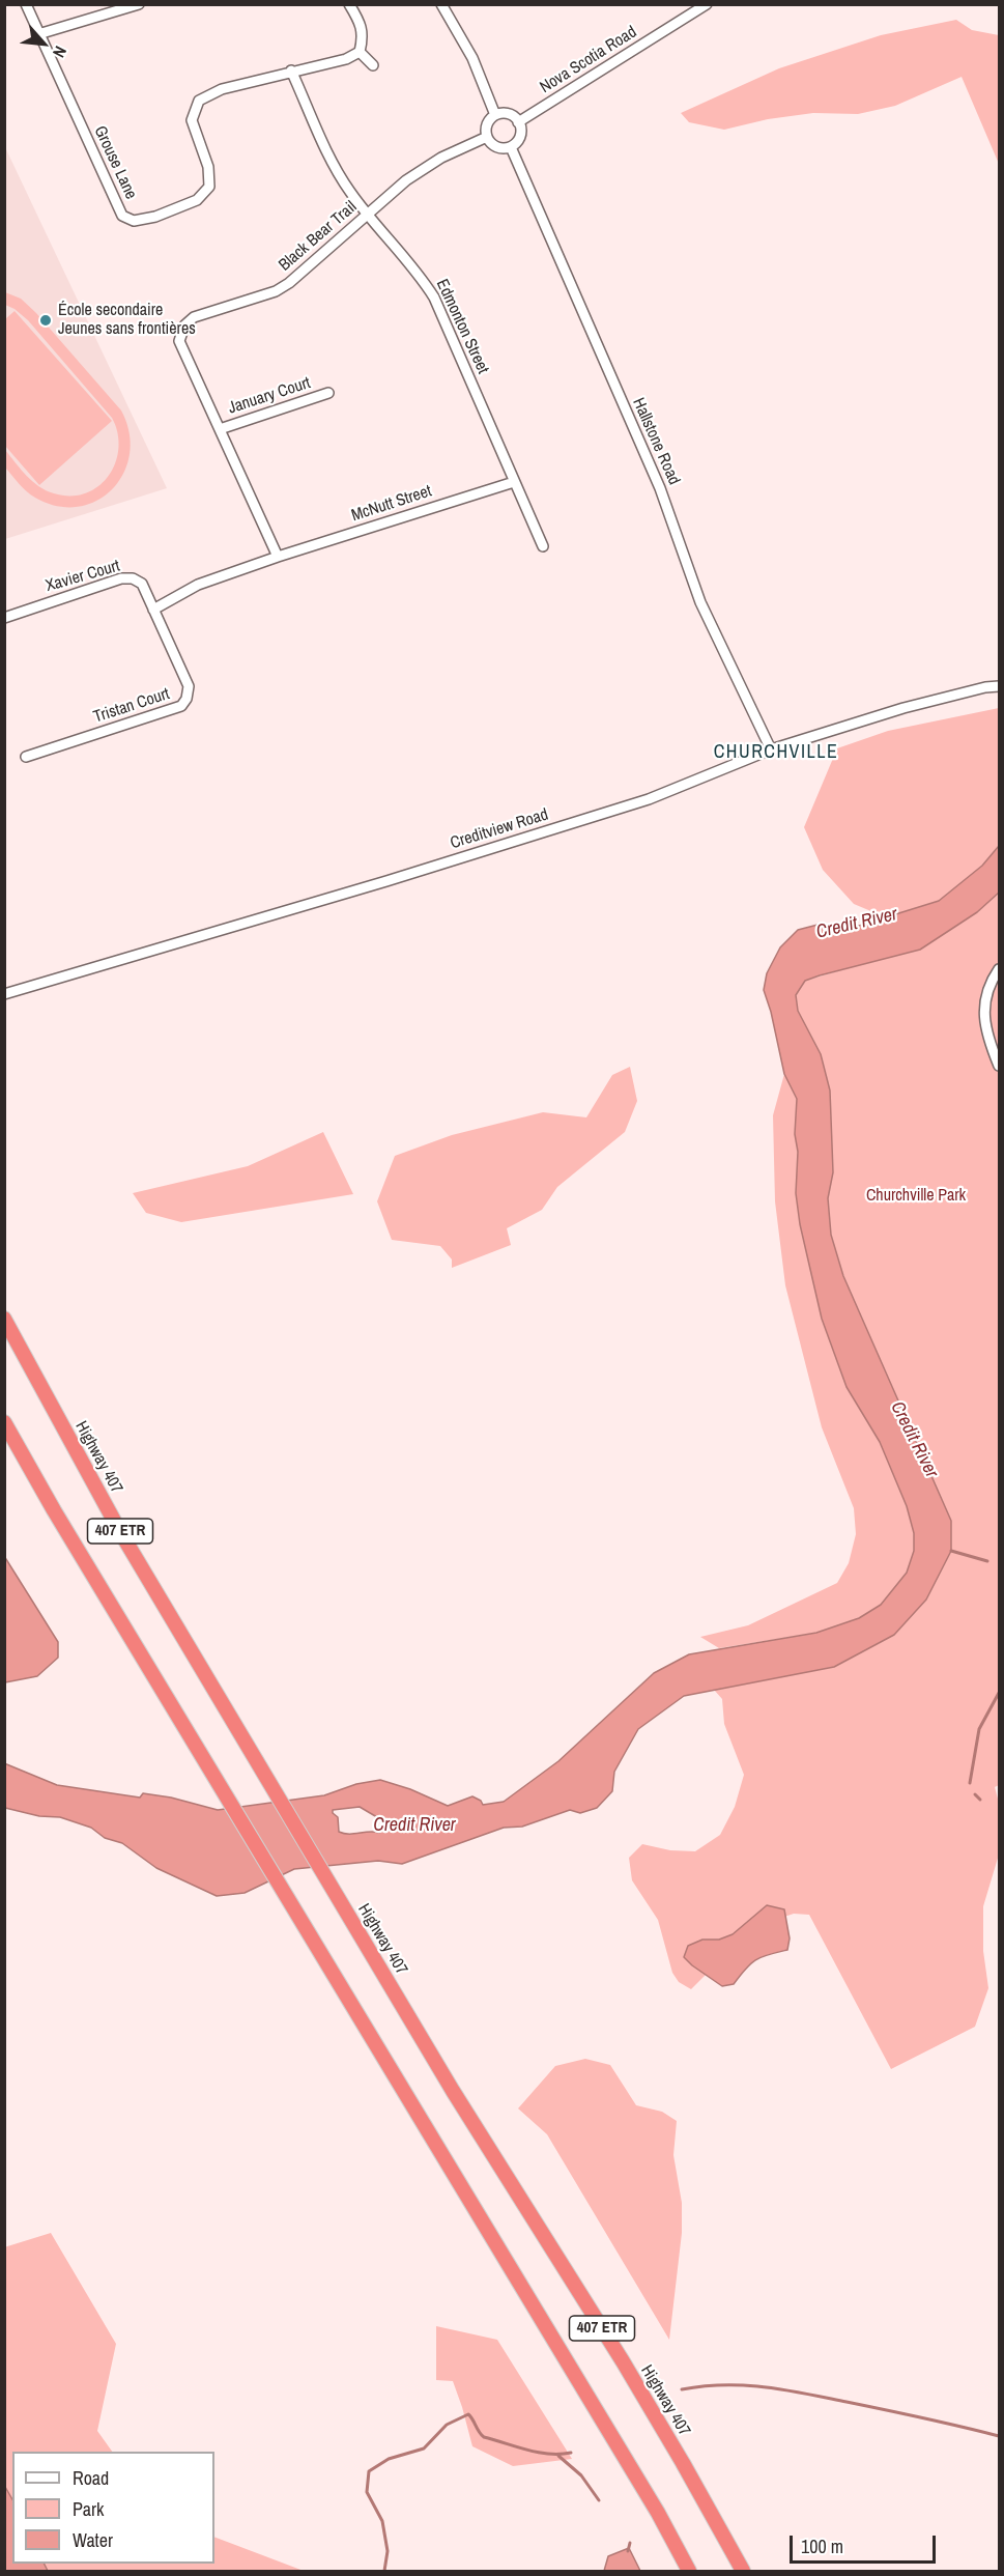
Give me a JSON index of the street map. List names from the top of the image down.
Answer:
{
  "streets": {
    "highway": ["Highway 407", "407 ETR"],
    "street": [
      "Nova Scotia Road",
      "Grouse Lane",
      "Black Bear Trail",
      "Edmonton Street",
      "January Court",
      "Hallstone Road",
      "McNutt Street",
      "Xavier Court",
      "Tristan Court",
      "Creditview Road"
    ]
  },
  "crossings": [
    ["Nova Scotia Road", "Black Bear Trail"],
    ["Nova Scotia Road", "Hallstone Road"],
    ["Grouse Lane", "Edmonton Street"],
    ["Black Bear Trail", "Edmonton Street"],
    ["Black Bear Trail", "January Court"],
    ["Black Bear Trail", "Hallstone Road"],
    ["Black Bear Trail", "McNutt Street"],
    ["Edmonton Street", "McNutt Street"],
    ["Hallstone Road", "Creditview Road"],
    ["Xavier Court", "Tristan Court"]
  ],
  "districts": ["CHURCHVILLE"],
  "water": ["Credit River"],
  "parks": ["Churchville Park"],
  "places": ["École secondaire Jeunes sans frontières"],
  "legend": ["Road", "Park", "Water"],
  "scale_bar": "100 m",
  "north": "bottom right"
}
